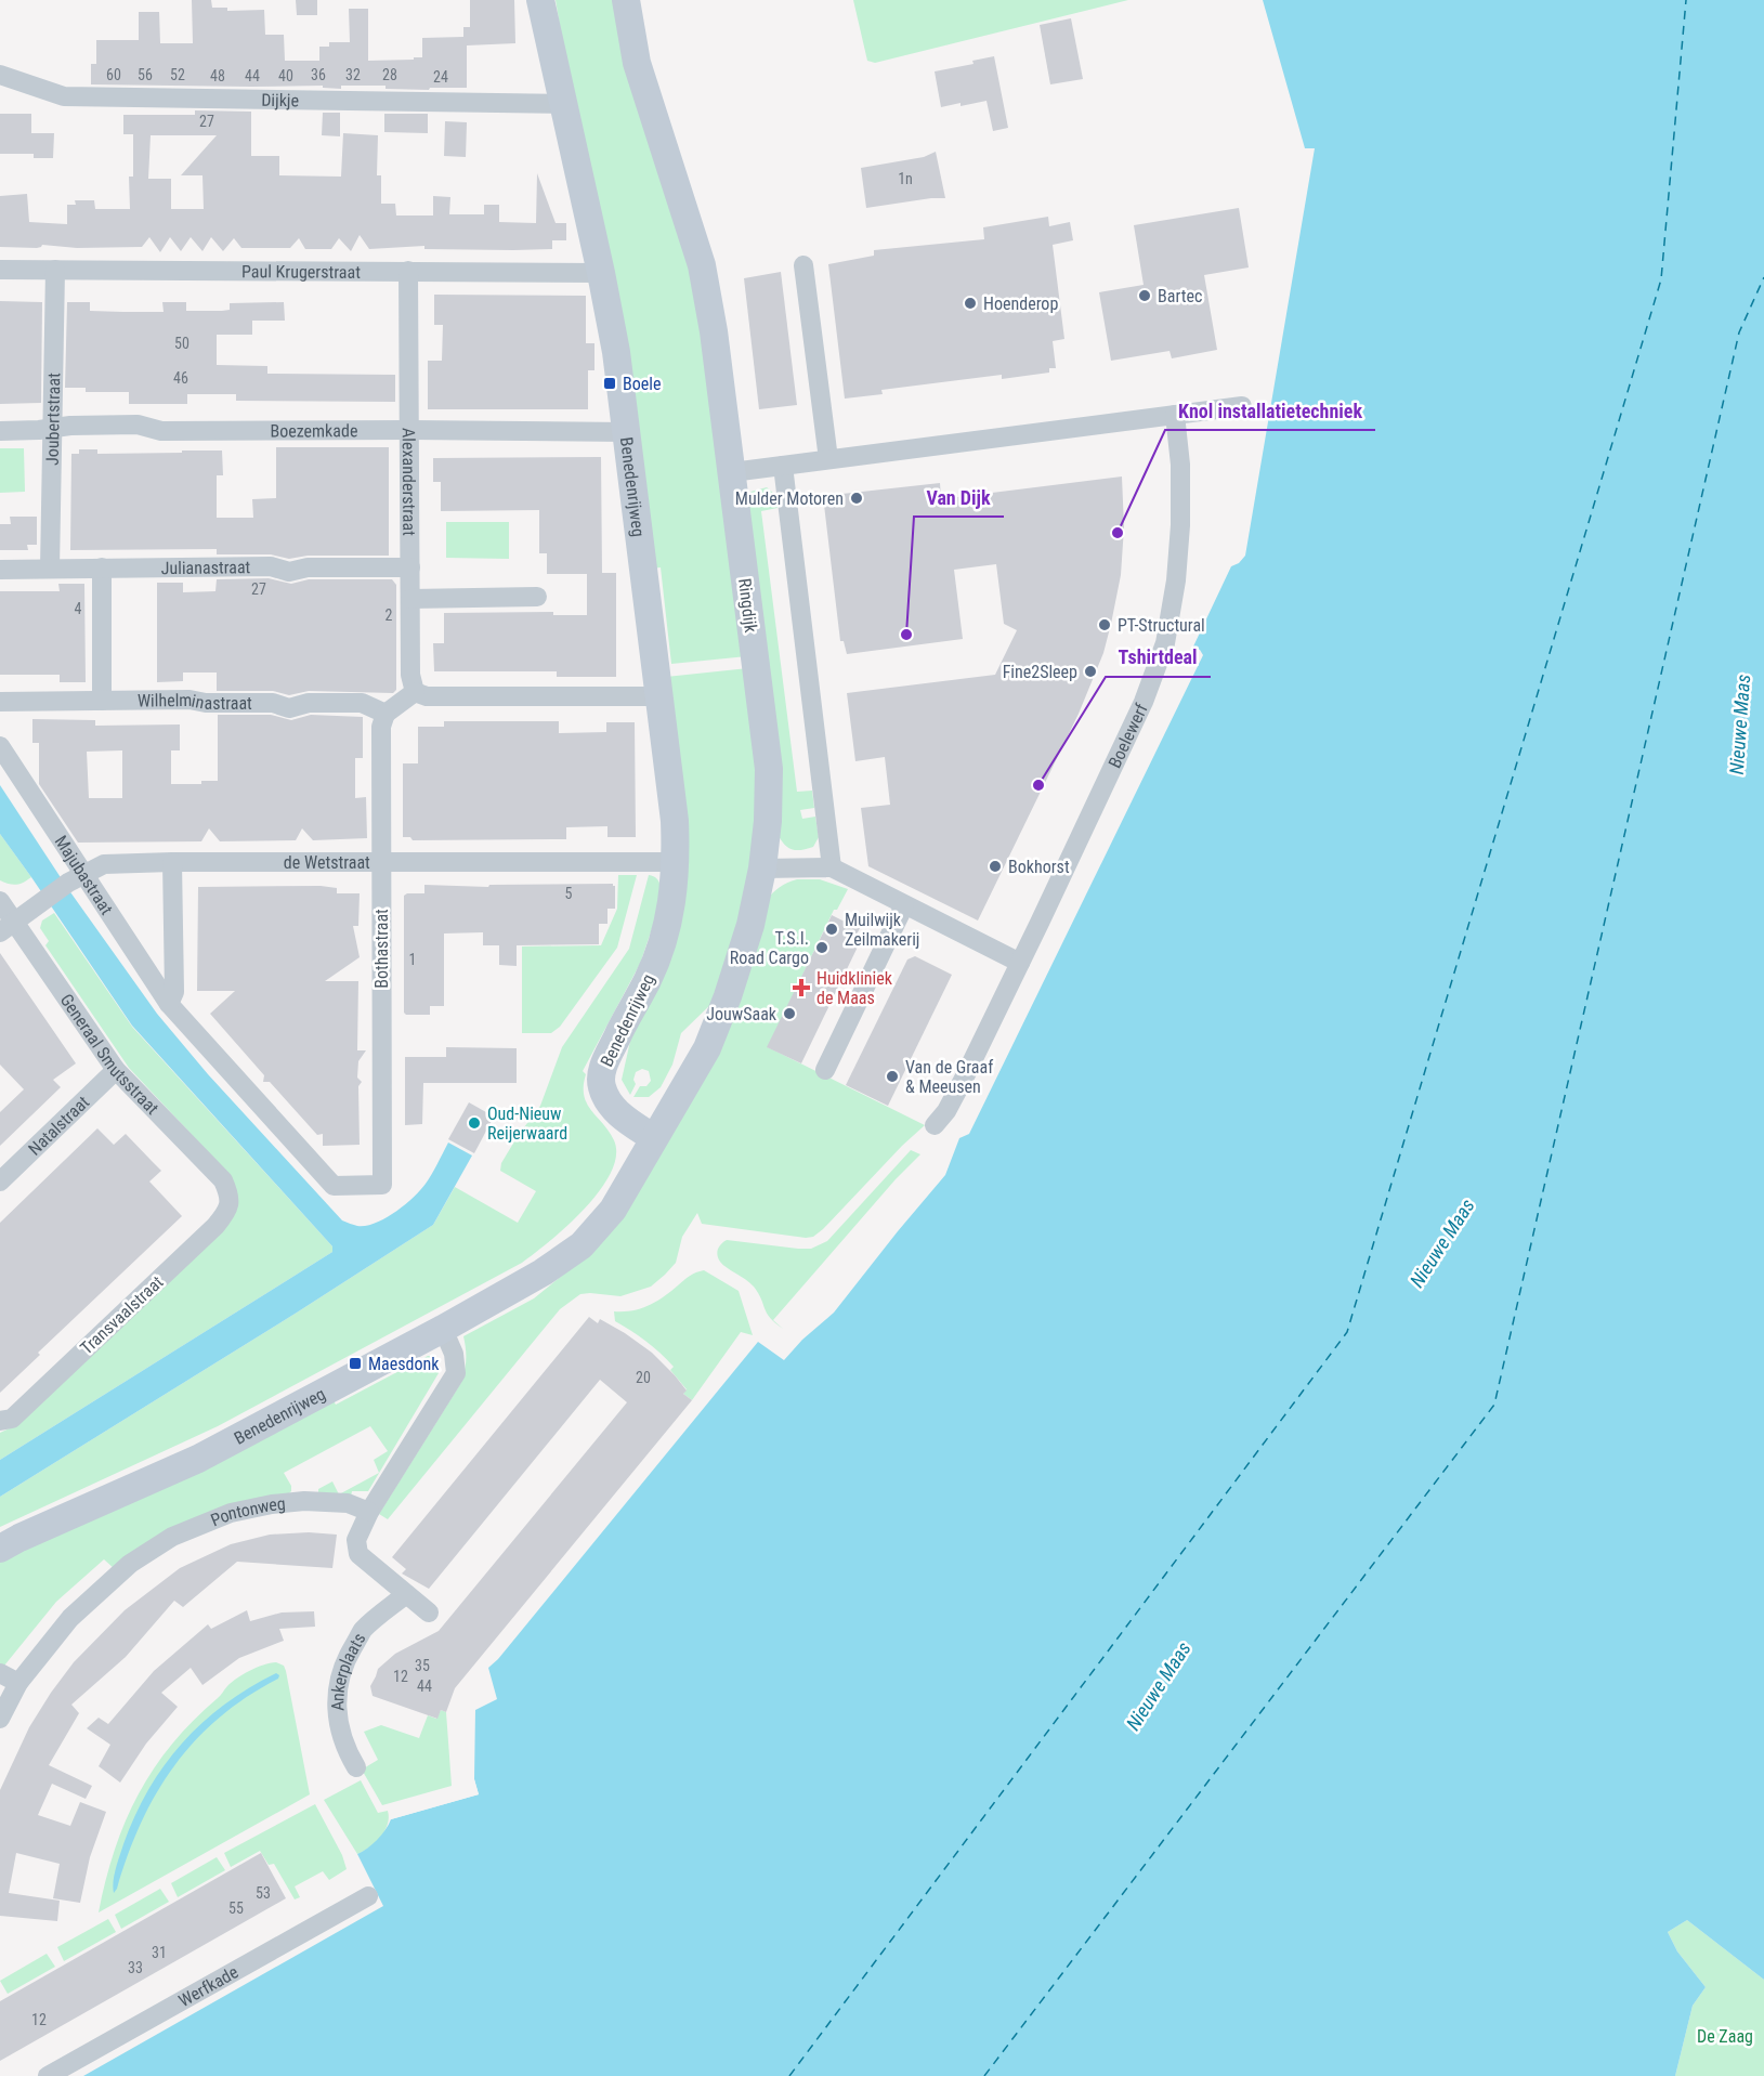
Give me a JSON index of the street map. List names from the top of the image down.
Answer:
{
  "streets": {
    "street": [
      "Dijkje",
      "Paul Krugerstraat",
      "Joubertstraat",
      "Boezemkade",
      "Alexanderstraat",
      "Benedenrijweg",
      "Julianastraat",
      "Ringdijk",
      "Wilhelminastraat",
      "Boelewerf",
      "de Wetstraat",
      "Majubastraat",
      "Bothastraat",
      "Generaal Smutsstraat",
      "Natalstraat",
      "Transvaalstraat",
      "Pontonweg",
      "Ankerplaats",
      "Werfkade"
    ]
  },
  "crossings": [
    ["Dijkje", "Benedenrijweg"],
    ["Paul Krugerstraat", "Joubertstraat"],
    ["Paul Krugerstraat", "Alexanderstraat"],
    ["Paul Krugerstraat", "Benedenrijweg"],
    ["Joubertstraat", "Boezemkade"],
    ["Joubertstraat", "Julianastraat"],
    ["Boezemkade", "Alexanderstraat"],
    ["Boezemkade", "Benedenrijweg"],
    ["Alexanderstraat", "Julianastraat"],
    ["Benedenrijweg", "Ringdijk"],
    ["Benedenrijweg", "de Wetstraat"],
    ["Wilhelminastraat", "Bothastraat"],
    ["de Wetstraat", "Majubastraat"],
    ["de Wetstraat", "Bothastraat"],
    ["de Wetstraat", "Generaal Smutsstraat"],
    ["Majubastraat", "Bothastraat"],
    ["Generaal Smutsstraat", "Natalstraat"],
    ["Generaal Smutsstraat", "Transvaalstraat"]
  ],
  "water": ["Nieuwe Maas"],
  "parks": ["De Zaag"],
  "places": {
    "other": [
      "Bartec",
      "Hoenderop",
      "Mulder Motoren",
      "Knol installatietechniek",
      "PT-Structural",
      "Van Dijk",
      "Fine2Sleep",
      "Tshirtdeal",
      "Bokhorst",
      "Muilwijk Zeilmakerij",
      "T.S.I. Road Cargo",
      "JouwSaak",
      "Van de Graaf & Meeusen",
      "Oud-Nieuw Reijerwaard"
    ],
    "transit": ["Boele", "Maesdonk"],
    "health": ["Huidkliniek de Maas"]
  },
  "house_numbers": [
    "60",
    "56",
    "52",
    "36",
    "32",
    "28",
    "48",
    "44",
    "40",
    "24",
    "27",
    "1n",
    "50",
    "46",
    "27",
    "4",
    "2",
    "5",
    "1",
    "20",
    "35",
    "12",
    "44",
    "53",
    "55",
    "31",
    "33",
    "12"
  ]
}
